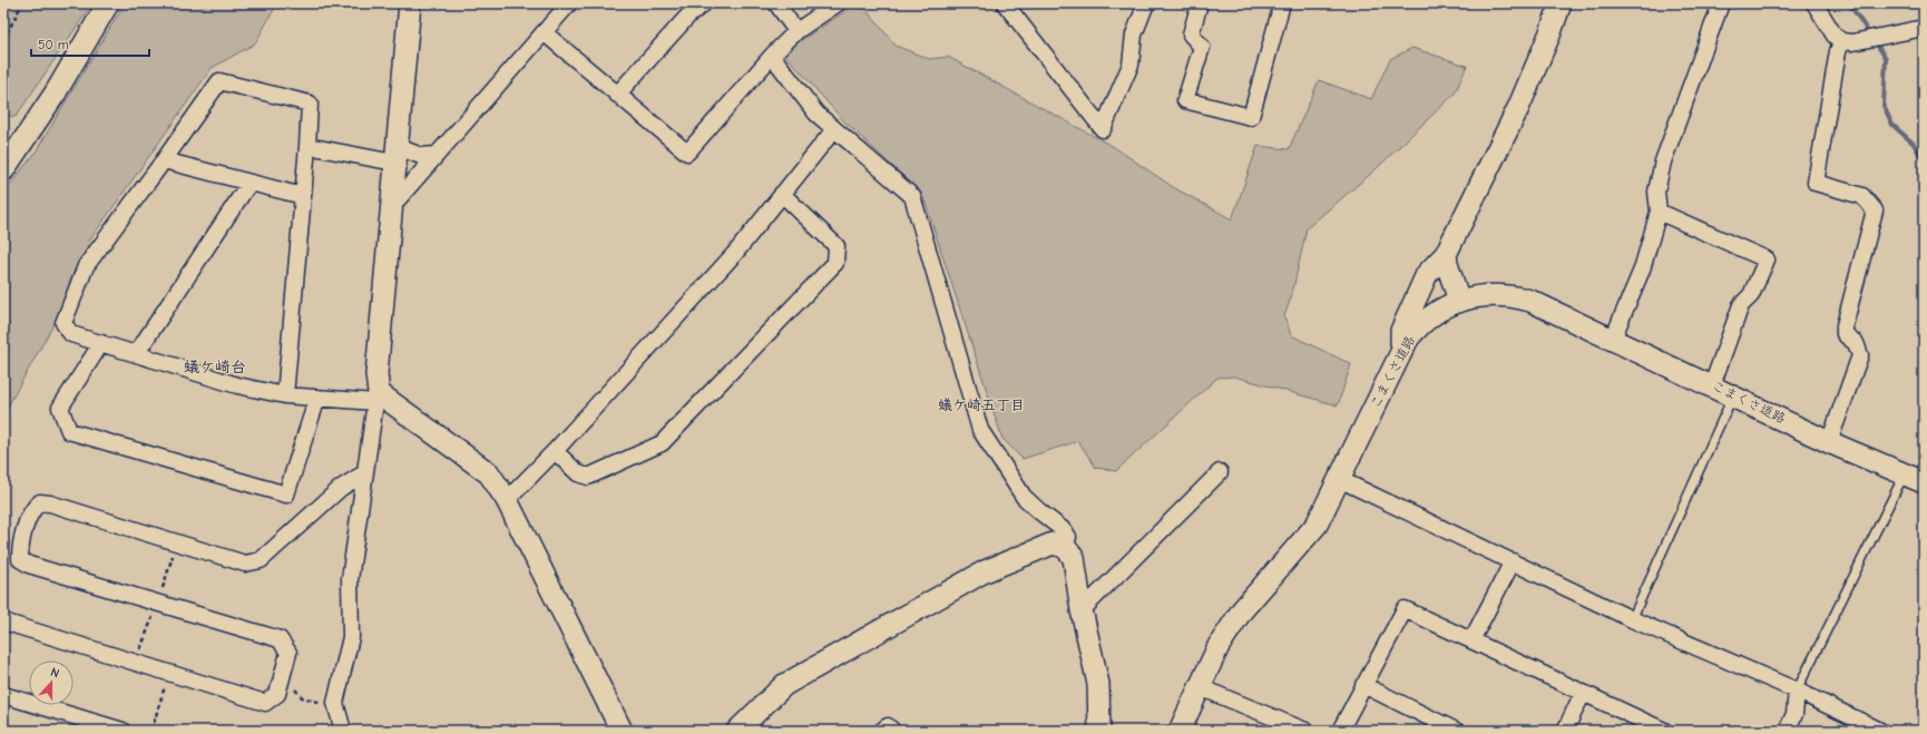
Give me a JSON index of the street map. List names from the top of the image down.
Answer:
{
  "streets": {
    "street": ["こまくさ道路"]
  },
  "districts": ["蟻ケ崎台", "蟻ケ崎五丁目"],
  "scale_bar": "50 m",
  "north": "top"
}
